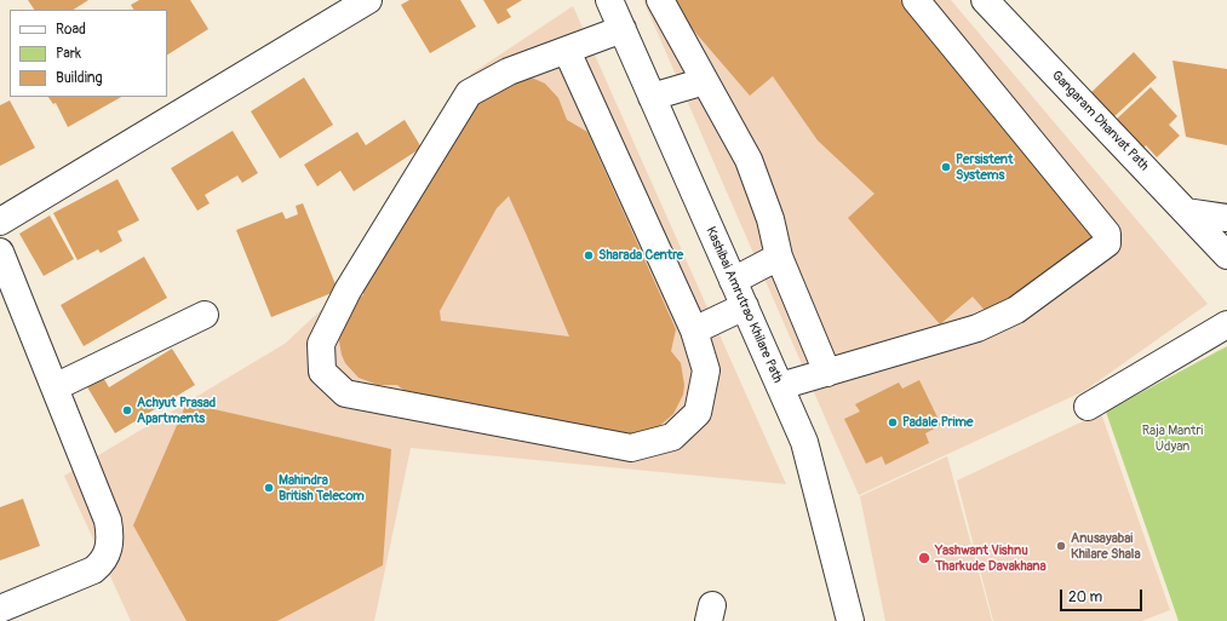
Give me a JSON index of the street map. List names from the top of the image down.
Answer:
{
  "streets": {
    "street": ["Gangaram Dhanvat Path", "Kashibai Amrutrao Khilare Path"]
  },
  "parks": ["Raja Mantri Udyan"],
  "places": [
    "Persistent Systems",
    "Sharada Centre",
    "Achyut Prasad Apartments",
    "Padale Prime",
    "Mahindra British Telecom",
    "Anusayabai Khilare Shala",
    "Yashwant Vishnu Tharkude Davakhana"
  ],
  "legend": ["Road", "Park", "Building"],
  "scale_bar": "20 m"
}
